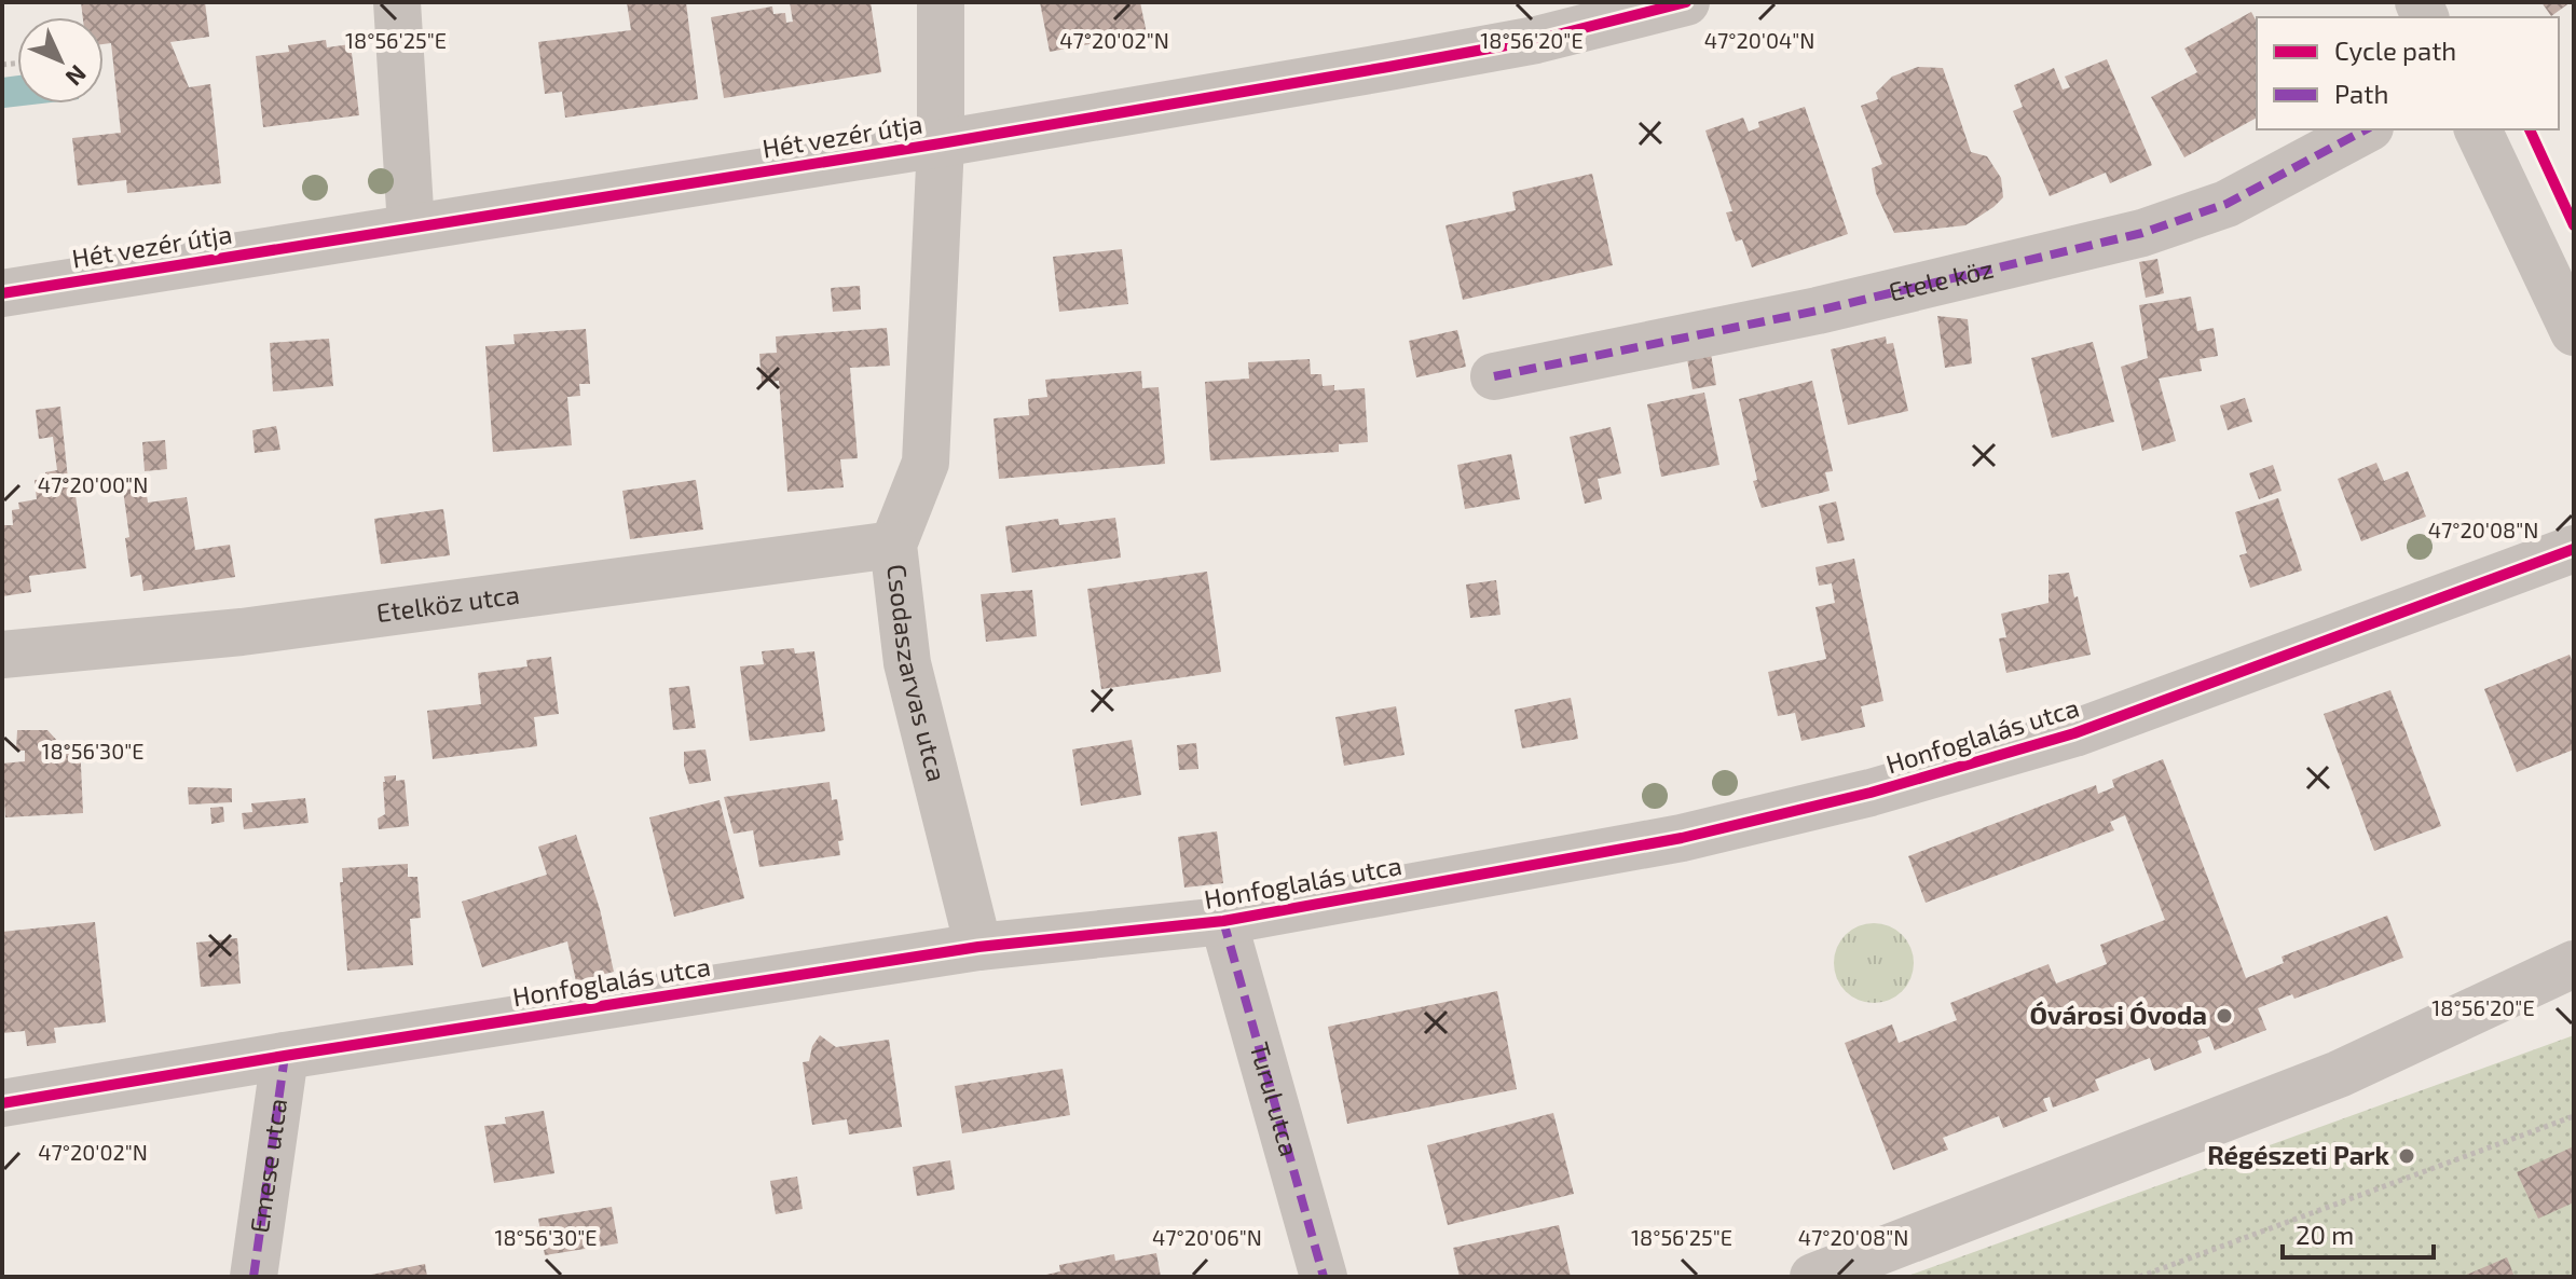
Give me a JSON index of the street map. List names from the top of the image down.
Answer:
{
  "streets": {
    "street": [
      "Hét vezér útja",
      "Etele köz",
      "Etelköz utca",
      "Csodaszarvas utca",
      "Honfoglalás utca",
      "Turul utca",
      "Emese utca"
    ]
  },
  "crossings": [
    ["Hét vezér útja", "Csodaszarvas utca"],
    ["Etelköz utca", "Csodaszarvas utca"],
    ["Csodaszarvas utca", "Honfoglalás utca"],
    ["Honfoglalás utca", "Turul utca"],
    ["Honfoglalás utca", "Emese utca"]
  ],
  "places": ["Óvárosi Óvoda", "Régészeti Park"],
  "legend": ["Cycle path", "Path"],
  "scale_bar": "20 m",
  "north": "bottom right",
  "coordinates": [
    "18°56'25\"E",
    "18°56'20\"E",
    "47°20'04\"N",
    "47°20'02\"N",
    "47°20'00\"N",
    "47°20'08\"N",
    "18°56'30\"E",
    "47°20'06\"N"
  ]
}
